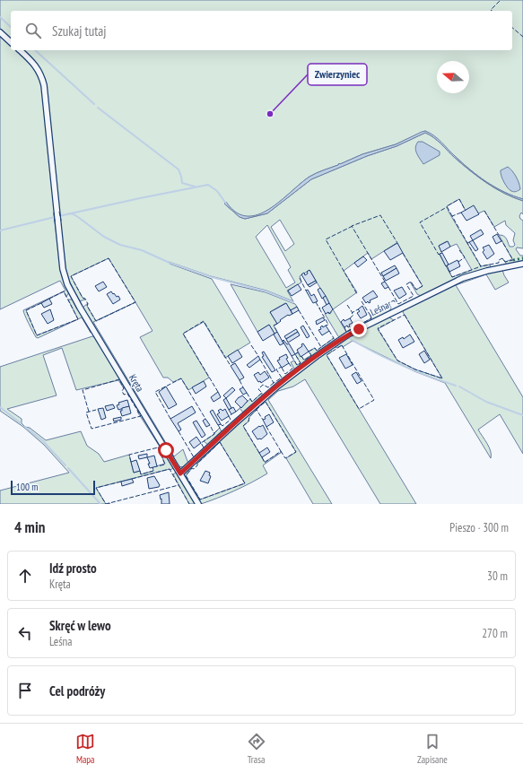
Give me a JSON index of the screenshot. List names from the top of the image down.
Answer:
{
  "streets": {
    "street": ["Leśna", "Kręta"]
  },
  "crossings": [
    ["Leśna", "Kręta"]
  ],
  "places": ["Zwierzyniec"],
  "scale_bar": "100 m",
  "north": "left",
  "page": {
    "search": "Szukaj tutaj",
    "scale": "100 m",
    "heading": ["4 min", "Pieszo · 300 m"],
    "list": [
      ["Idź prosto", "Kręta", "30 m"],
      ["Skręć w lewo", "Leśna", "270 m"],
      "Cel podróży"
    ],
    "nav": ["Mapa", "Trasa", "Zapisane"]
  }
}
